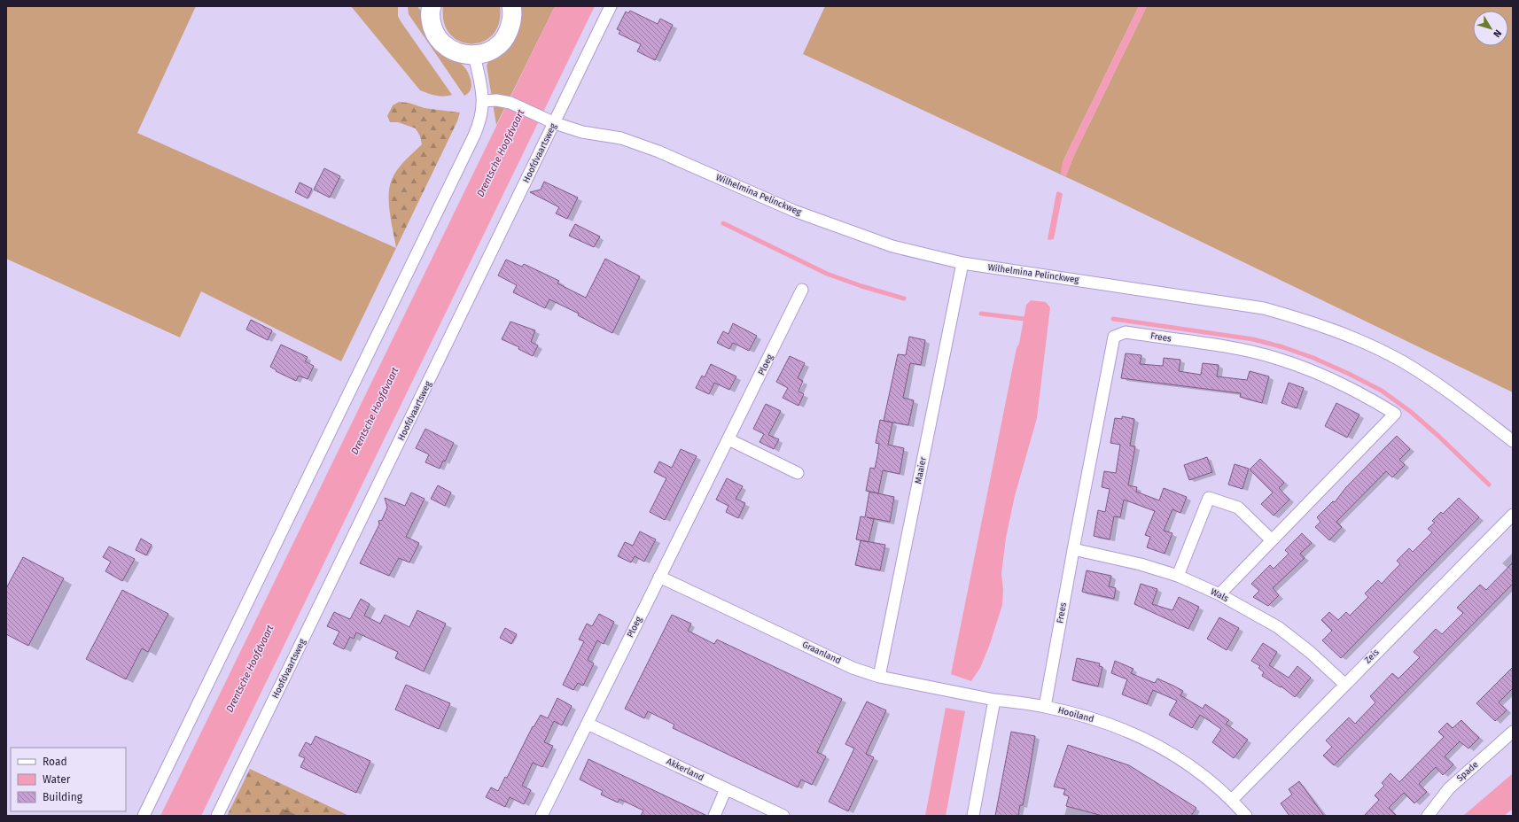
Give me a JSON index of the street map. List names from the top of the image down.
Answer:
{
  "streets": {
    "street": [
      "Hoofdvaartsweg",
      "Wilhelmina Pelinckweg",
      "Frees",
      "Ploeg",
      "Maaier",
      "Wals",
      "Graanland",
      "Zeis",
      "Hooiland",
      "Akkerland",
      "Spade"
    ]
  },
  "crossings": [
    ["Hoofdvaartsweg", "Wilhelmina Pelinckweg"],
    ["Wilhelmina Pelinckweg", "Maaier"],
    ["Frees", "Wals"],
    ["Frees", "Hooiland"],
    ["Ploeg", "Graanland"],
    ["Ploeg", "Akkerland"],
    ["Maaier", "Graanland"],
    ["Wals", "Zeis"],
    ["Graanland", "Hooiland"],
    ["Zeis", "Hooiland"]
  ],
  "water": ["Drentsche Hoofdvaart"],
  "legend": ["Road", "Water", "Building"],
  "north": "bottom right"
}
